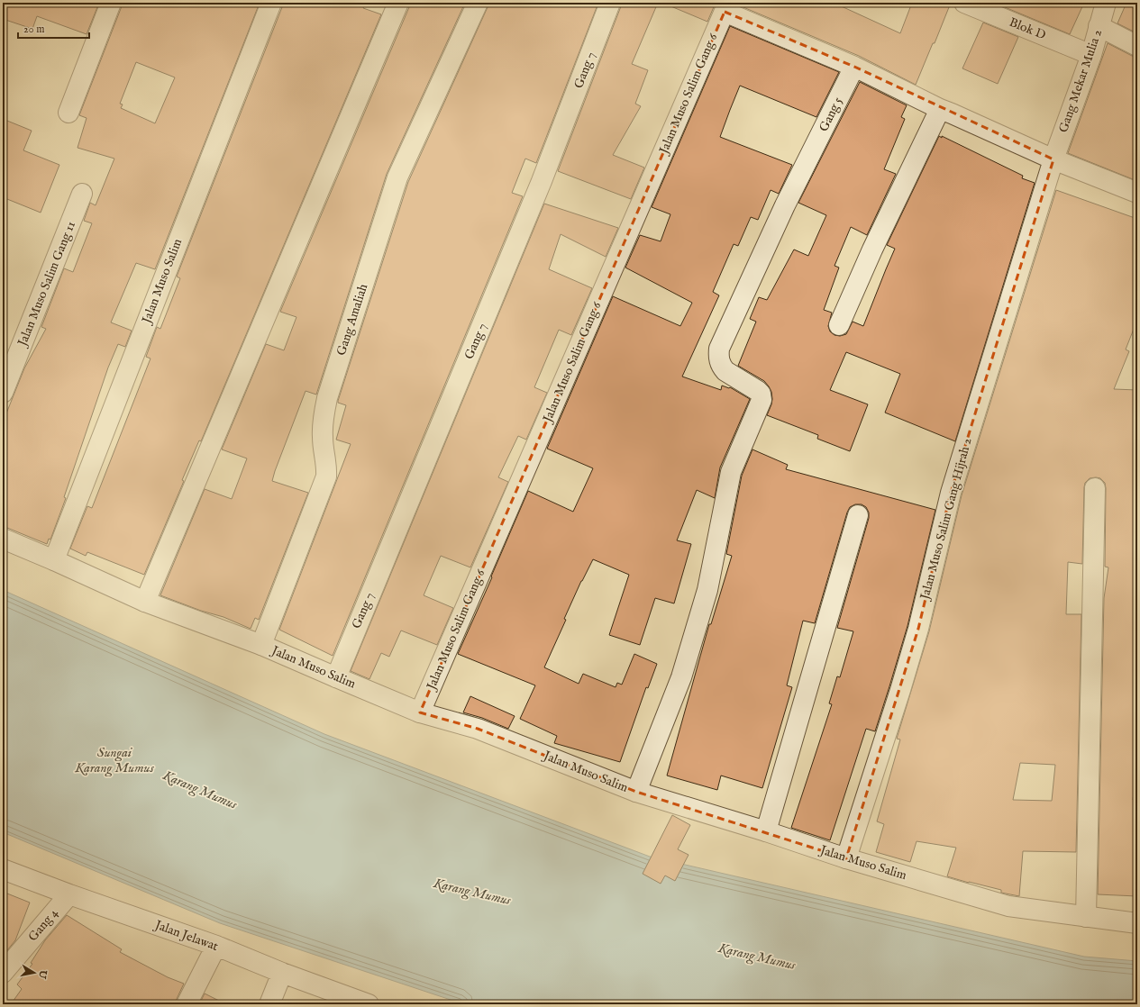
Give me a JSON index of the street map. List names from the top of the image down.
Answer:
{
  "streets": {
    "street": [
      "Blok D",
      "Gang 7",
      "Gang Mekar Mulia 2",
      "Jalan Muso Salim Gang 6",
      "Gang 5",
      "Jalan Muso Salim",
      "Jalan Muso Salim Gang 11",
      "Gang Amaliah",
      "Jalan Muso Salim Gang Hijrah 2",
      "Gang 4",
      "Jalan Jelawat"
    ]
  },
  "crossings": [
    ["Blok D", "Gang Mekar Mulia 2"],
    ["Gang 7", "Jalan Muso Salim"],
    ["Gang Mekar Mulia 2", "Jalan Muso Salim Gang Hijrah 2"],
    ["Jalan Muso Salim Gang 6", "Jalan Muso Salim"],
    ["Gang 5", "Jalan Muso Salim"],
    ["Jalan Muso Salim", "Gang Amaliah"],
    ["Jalan Muso Salim", "Jalan Muso Salim Gang Hijrah 2"],
    ["Gang 4", "Jalan Jelawat"]
  ],
  "water": ["Sungai Karang Mumus", "Karang Mumus"],
  "scale_bar": "20 m",
  "north": "right"
}
